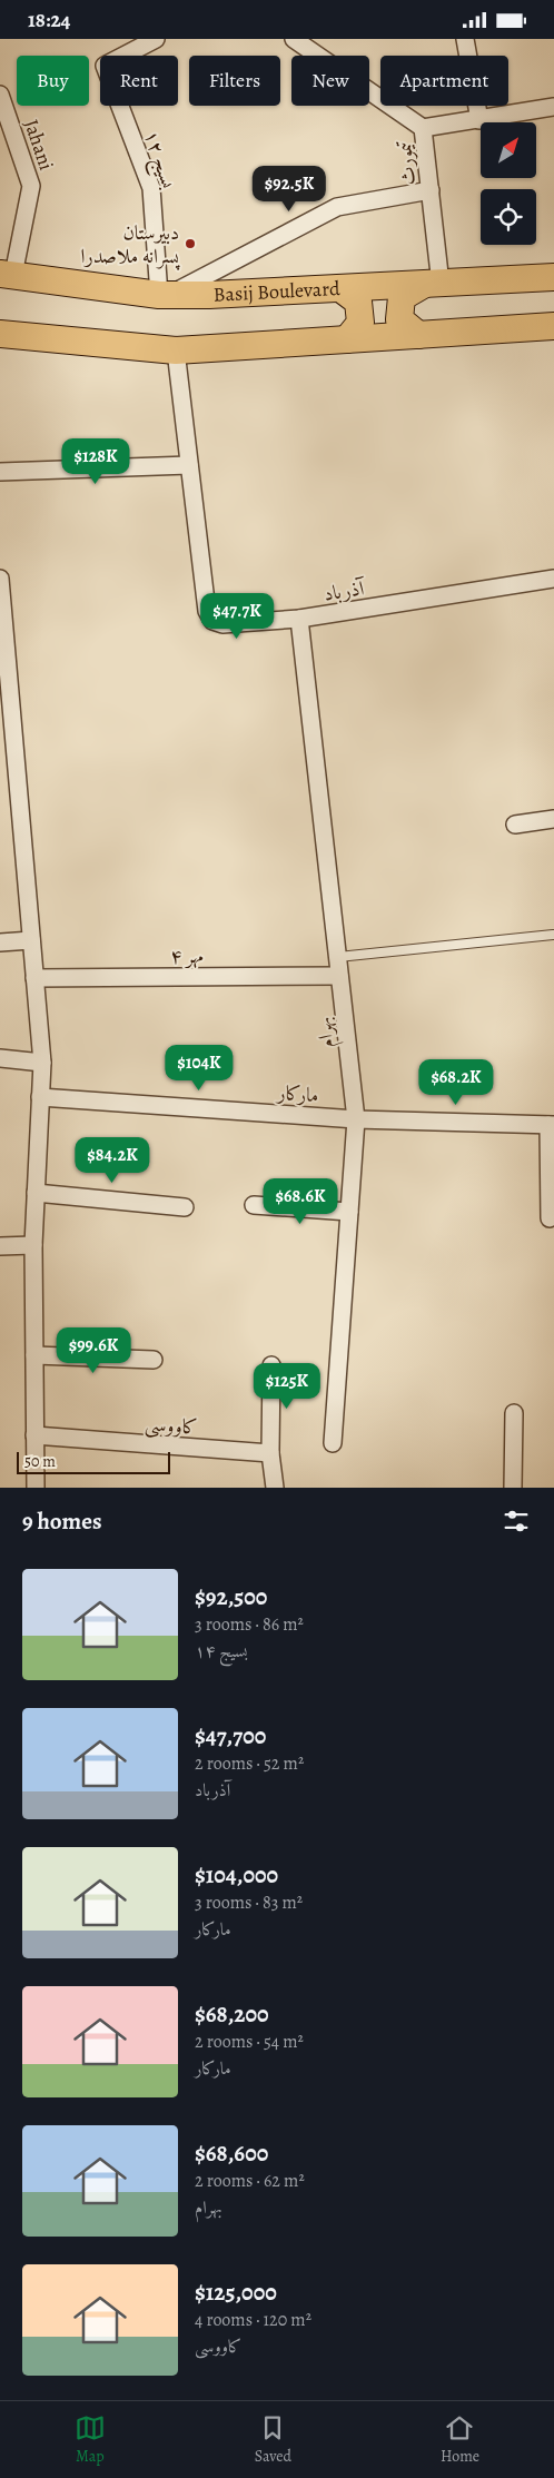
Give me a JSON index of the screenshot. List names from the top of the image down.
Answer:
{
  "streets": {
    "main road": ["Basij Boulevard"],
    "street": [
      "Jahani",
      "بسیج ۱۲",
      "تیمورث",
      "آذرباد",
      "مهر ۴",
      "بهرام",
      "مارکار",
      "کاووسی"
    ]
  },
  "crossings": [
    ["Jahani", "Basij Boulevard"],
    ["بسیج ۱۲", "Basij Boulevard"],
    ["تیمورث", "Basij Boulevard"],
    ["آذرباد", "بهرام"],
    ["مهر ۴", "بهرام"],
    ["بهرام", "مارکار"]
  ],
  "places": ["دبیرستان پسرانه ملاصدرا"],
  "scale_bar": "50 m",
  "north": "top right",
  "page": {
    "status": "18:24",
    "chip": [
      "Buy",
      "Rent",
      "Filters",
      "New",
      "Apartment"
    ],
    "price": [
      "$92.5K",
      "$128K",
      "$47.7K",
      "$104K",
      "$68.2K",
      "$84.2K",
      "$68.6K",
      "$99.6K",
      "$125K"
    ],
    "scale": "50 m",
    "heading": "9 homes",
    "list": [
      {
        "name": "$92,500",
        "note": "3 rooms · 86 m² · بسیج ۱۴"
      },
      {
        "name": "$47,700",
        "note": "2 rooms · 52 m² · آذرباد"
      },
      {
        "name": "$104,000",
        "note": "3 rooms · 83 m² · مارکار"
      },
      {
        "name": "$68,200",
        "note": "2 rooms · 54 m² · مارکار"
      },
      {
        "name": "$68,600",
        "note": "2 rooms · 62 m² · بهرام"
      },
      {
        "name": "$125,000",
        "note": "4 rooms · 120 m² · کاووسی"
      }
    ],
    "tabs": ["Map", "Saved", "Home"]
  }
}
